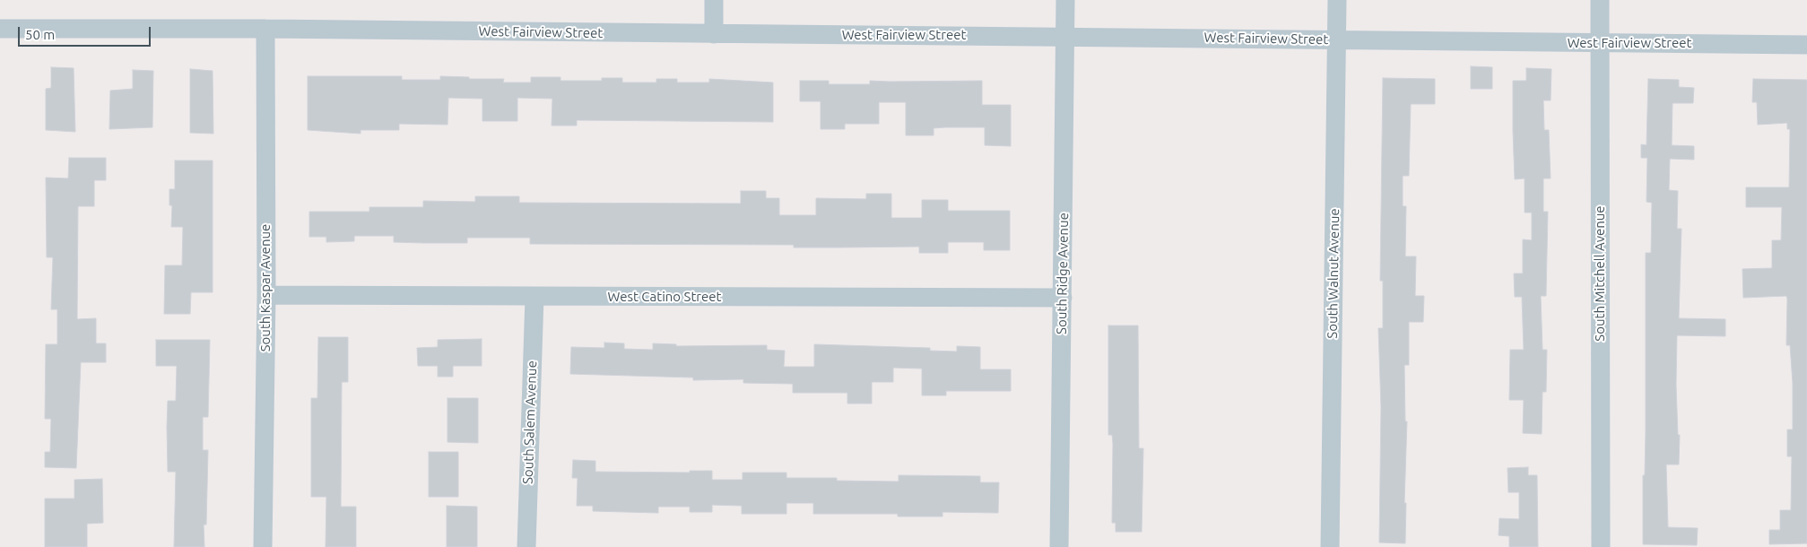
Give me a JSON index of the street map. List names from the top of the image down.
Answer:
{
  "streets": {
    "street": [
      "West Fairview Street",
      "South Ridge Avenue",
      "South Walnut Avenue",
      "South Mitchell Avenue",
      "South Kaspar Avenue",
      "West Catino Street",
      "South Salem Avenue"
    ]
  },
  "crossings": [
    ["West Fairview Street", "South Ridge Avenue"],
    ["West Fairview Street", "South Walnut Avenue"],
    ["West Fairview Street", "South Mitchell Avenue"],
    ["West Fairview Street", "South Kaspar Avenue"],
    ["South Ridge Avenue", "West Catino Street"],
    ["South Kaspar Avenue", "West Catino Street"],
    ["West Catino Street", "South Salem Avenue"]
  ],
  "scale_bar": "50 m"
}
